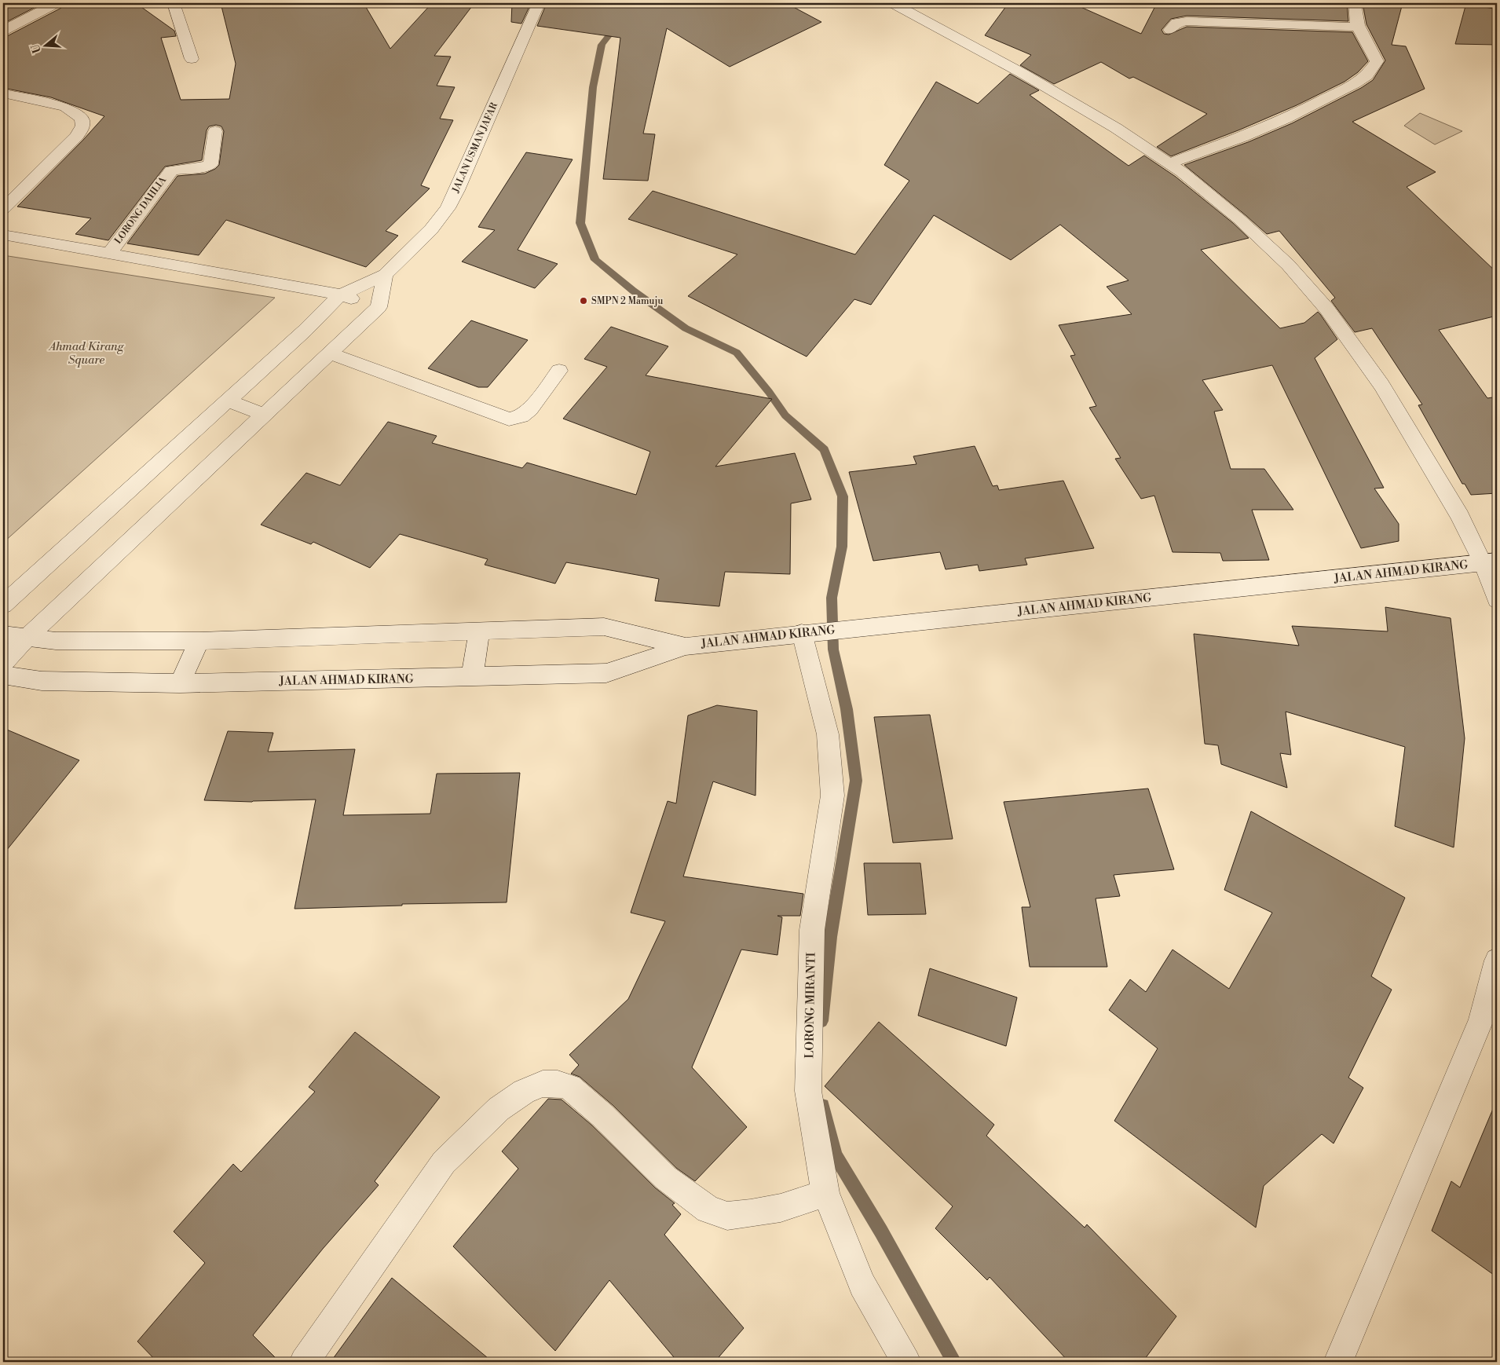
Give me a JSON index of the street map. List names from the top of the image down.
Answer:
{
  "streets": {
    "street": [
      "JALAN USMAN JAFAR",
      "LORONG DAHLIA",
      "JALAN AHMAD KIRANG",
      "LORONG MIRANTI"
    ]
  },
  "crossings": [
    ["JALAN AHMAD KIRANG", "LORONG MIRANTI"]
  ],
  "parks": ["Ahmad Kirang Square"],
  "places": ["SMPN 2 Mamuju"],
  "north": "left"
}
